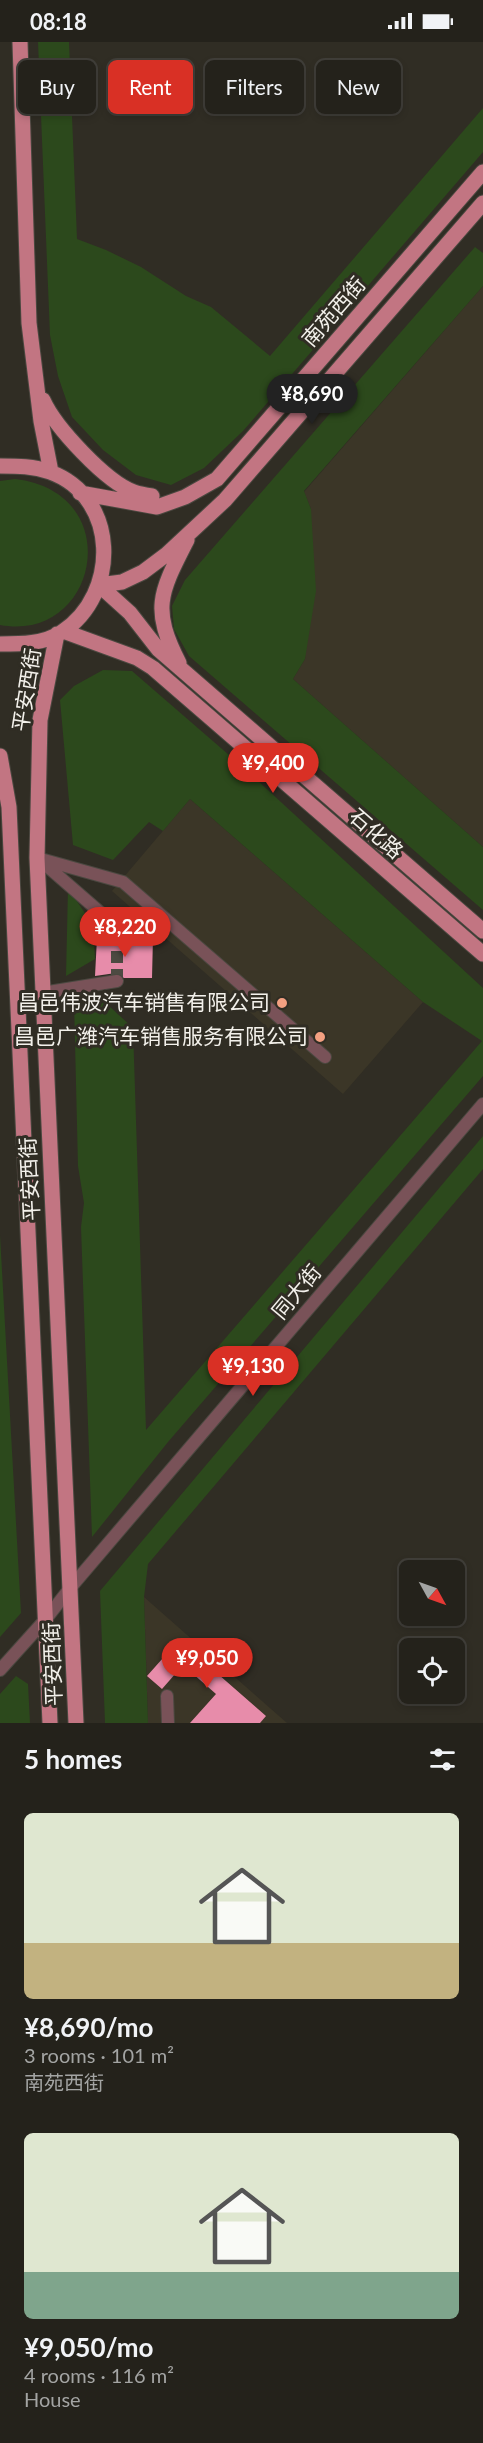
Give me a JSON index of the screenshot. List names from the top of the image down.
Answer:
{
  "streets": {
    "main road": ["南苑西街", "平安西街", "石化路"],
    "street": ["同大街"]
  },
  "crossings": [
    ["南苑西街", "石化路"],
    ["平安西街", "石化路"],
    ["平安西街", "同大街"]
  ],
  "places": ["昌邑伟波汽车销售有限公司", "昌邑广潍汽车销售服务有限公司"],
  "north": "bottom right",
  "page": {
    "status": "08:18",
    "chip": [
      "Buy",
      "Rent",
      "Filters",
      "New"
    ],
    "price": [
      "¥8,690",
      "¥9,400",
      "¥8,220",
      "¥9,130",
      "¥9,050"
    ],
    "heading": "5 homes",
    "list": [
      {
        "name": "¥8,690/mo",
        "note": "3 rooms · 101 m² · 南苑西街"
      },
      {
        "name": "¥9,050/mo",
        "note": "4 rooms · 116 m² · House"
      }
    ]
  }
}
